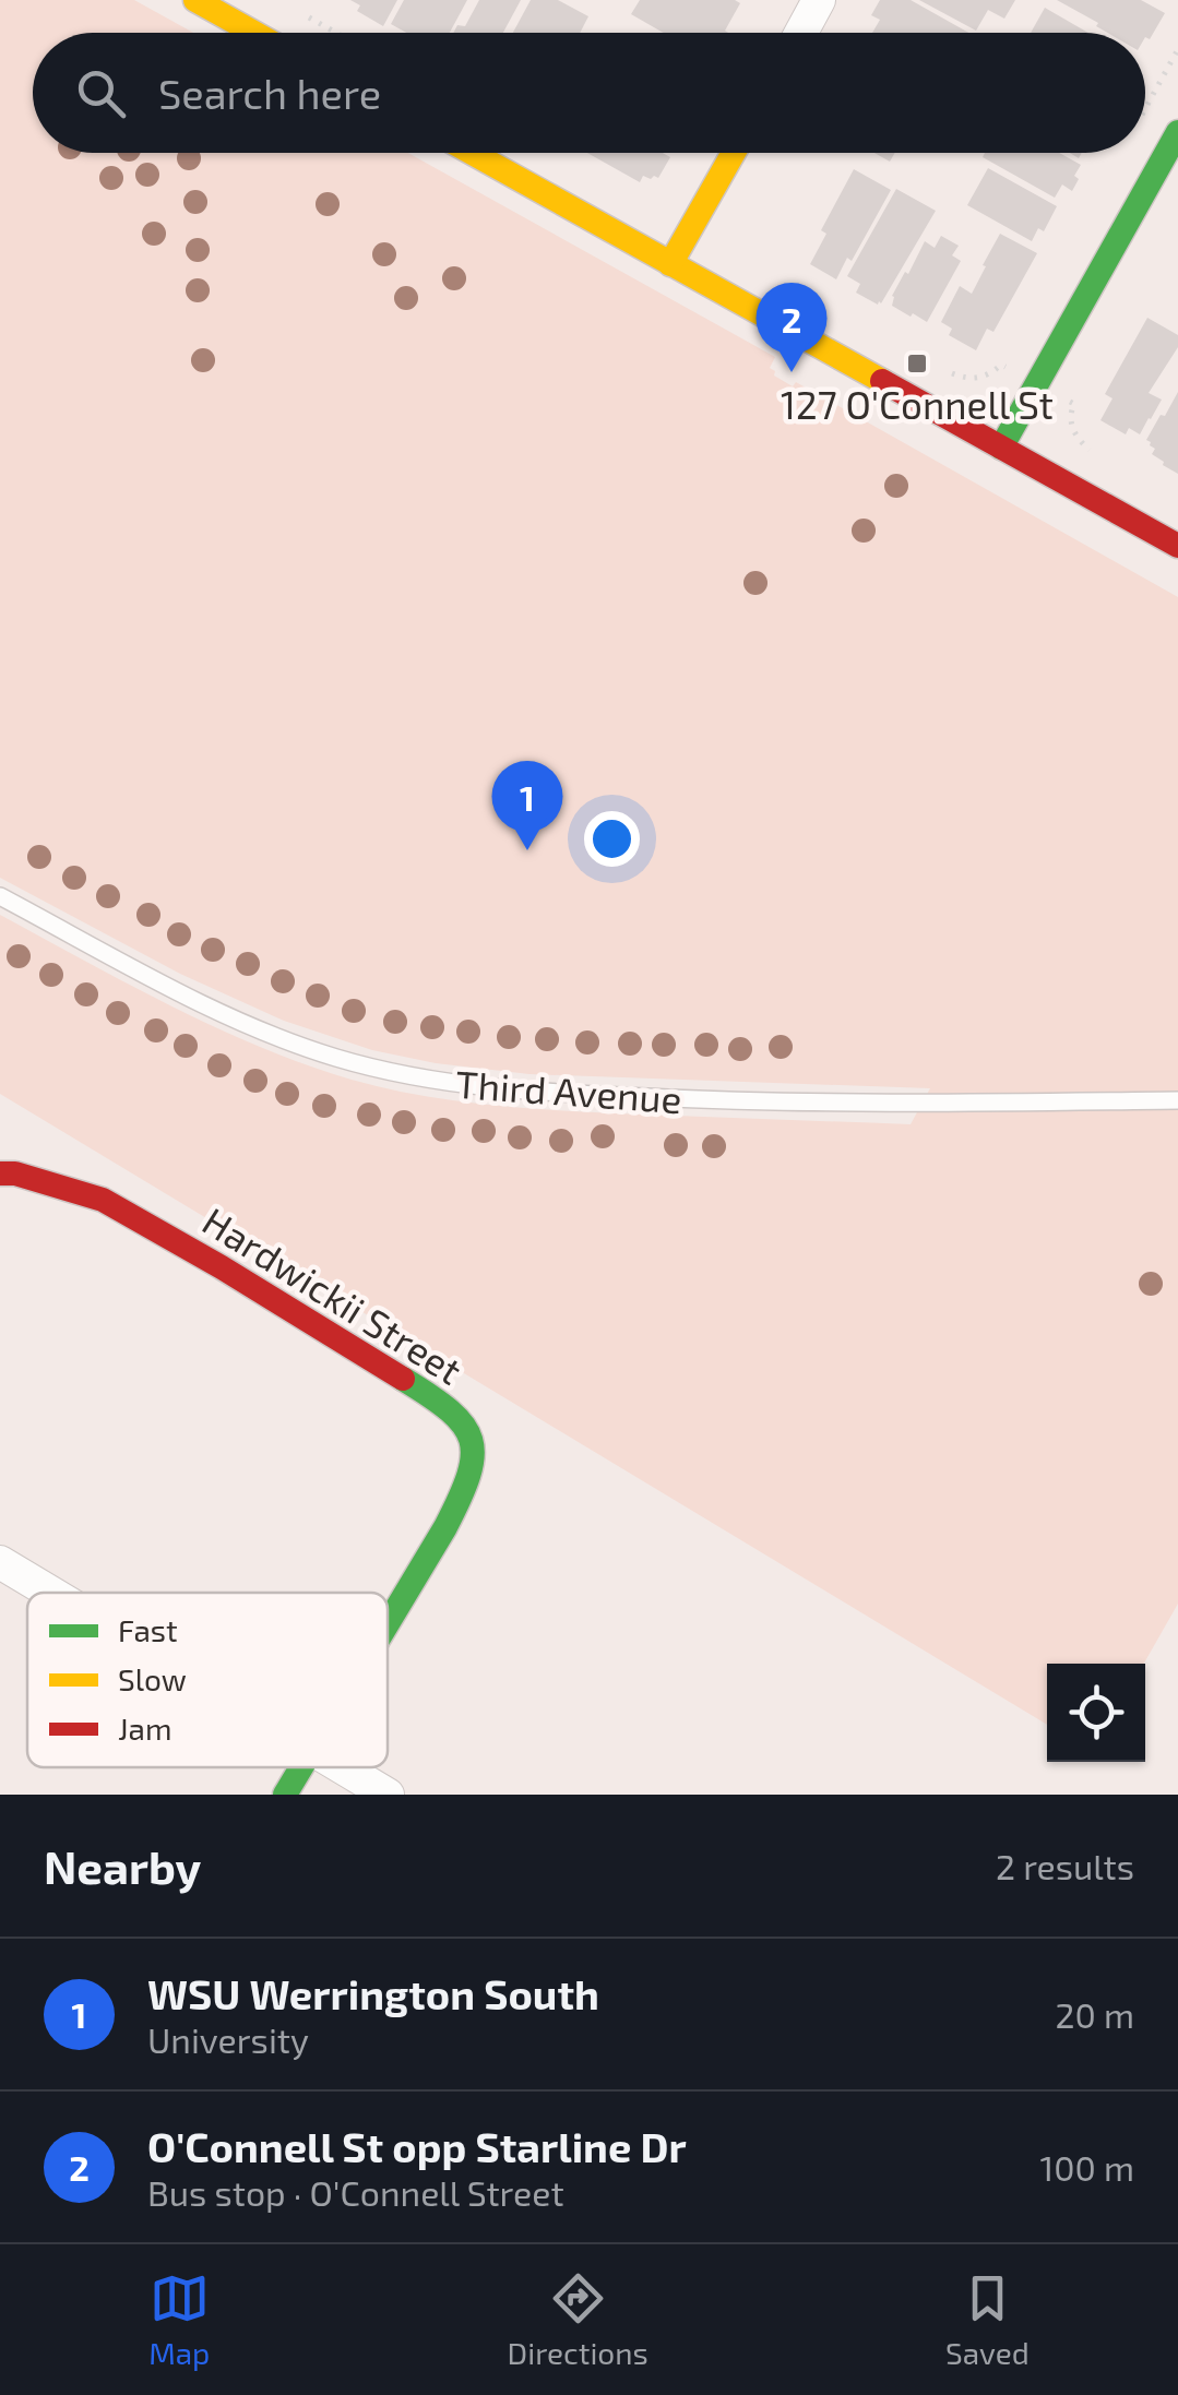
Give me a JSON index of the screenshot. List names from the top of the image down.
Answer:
{
  "streets": {
    "street": ["Hardwickii Street"],
    "lane": ["Third Avenue"]
  },
  "places": {
    "transit": ["127 O'Connell St"]
  },
  "legend": ["Fast", "Slow", "Jam"],
  "page": {
    "search": "Search here",
    "pins": ["2", "1"],
    "heading": ["Nearby", "2 results"],
    "list": [
      {
        "mark": "1",
        "name": "WSU Werrington South",
        "note": "University",
        "value": "20 m"
      },
      {
        "mark": "2",
        "name": "O'Connell St opp Starline Dr",
        "note": "Bus stop · O'Connell Street",
        "value": "100 m"
      }
    ],
    "nav": ["Map", "Directions", "Saved"]
  }
}
